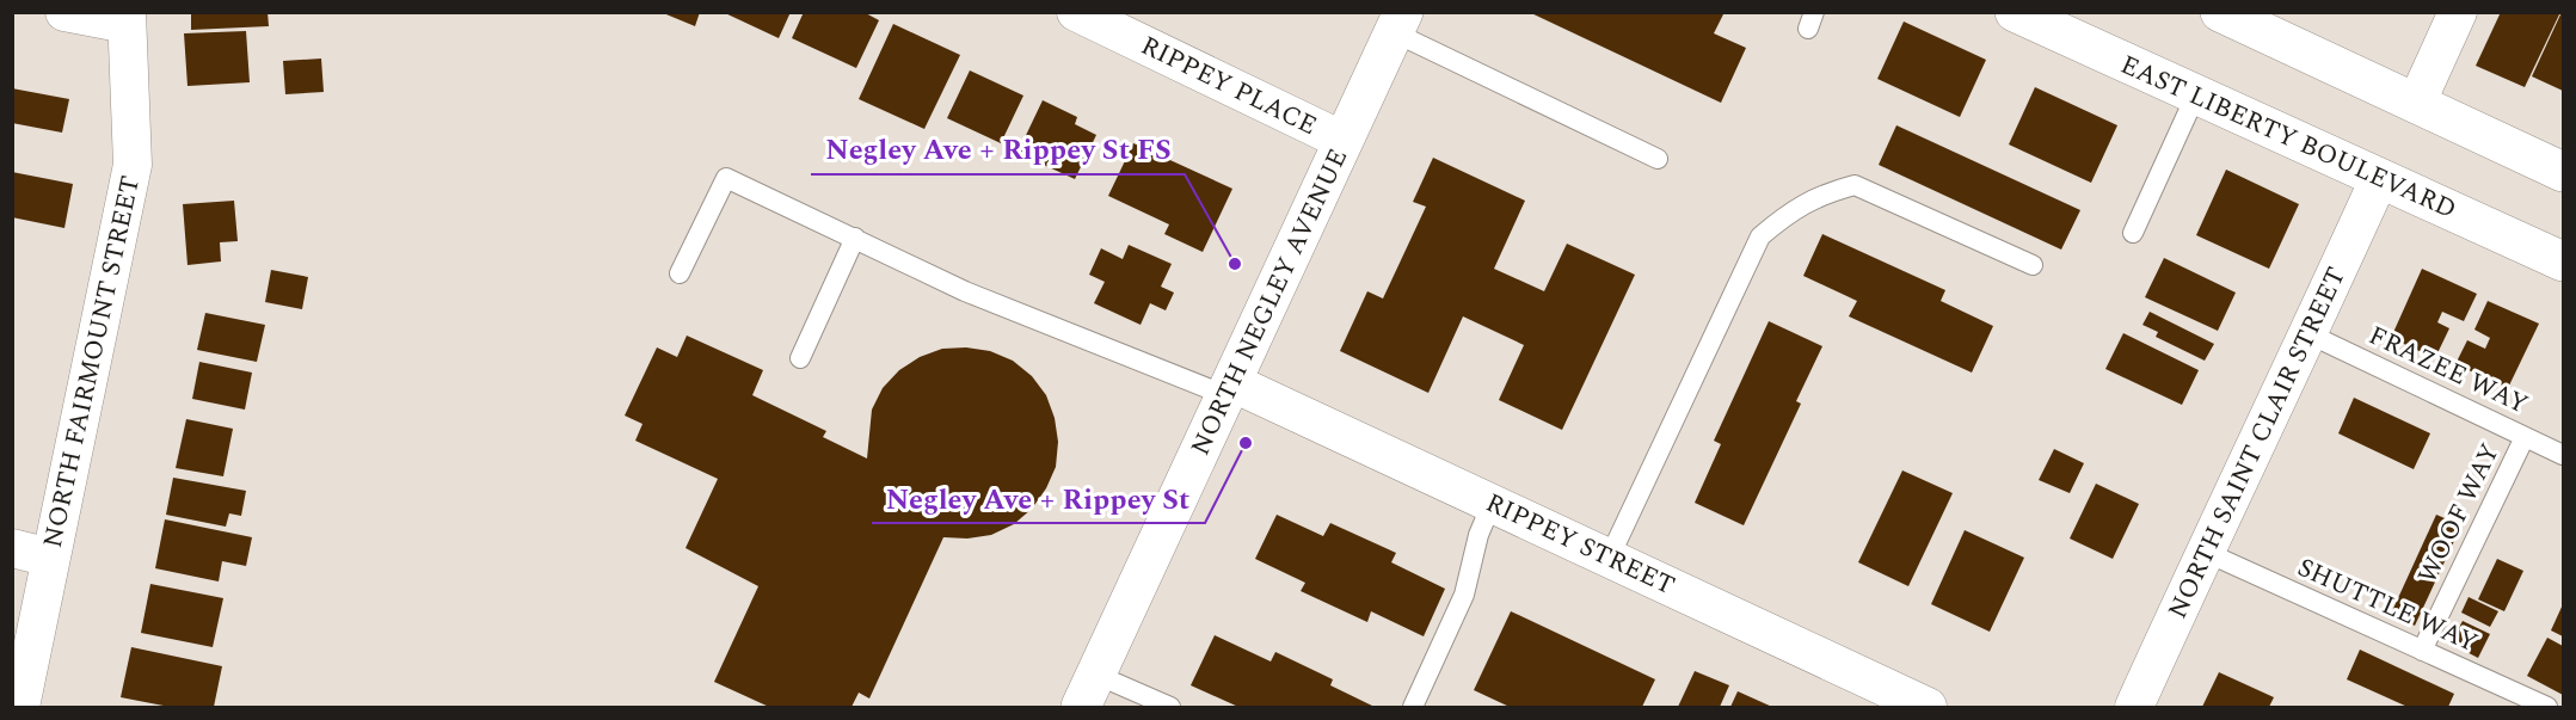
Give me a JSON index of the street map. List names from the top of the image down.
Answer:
{
  "streets": {
    "main road": ["EAST LIBERTY BOULEVARD", "NORTH NEGLEY AVENUE"],
    "street": [
      "RIPPEY PLACE",
      "NORTH FAIRMOUNT STREET",
      "NORTH SAINT CLAIR STREET",
      "RIPPEY STREET"
    ],
    "lane": ["FRAZEE WAY", "WOOF WAY", "SHUTTLE WAY"]
  },
  "crossings": [
    ["RIPPEY PLACE", "NORTH NEGLEY AVENUE"],
    ["EAST LIBERTY BOULEVARD", "NORTH SAINT CLAIR STREET"],
    ["NORTH NEGLEY AVENUE", "RIPPEY STREET"],
    ["FRAZEE WAY", "NORTH SAINT CLAIR STREET"],
    ["FRAZEE WAY", "WOOF WAY"],
    ["NORTH SAINT CLAIR STREET", "SHUTTLE WAY"],
    ["WOOF WAY", "SHUTTLE WAY"]
  ],
  "places": ["Negley Ave + Rippey St FS", "Negley Ave + Rippey St"]
}
